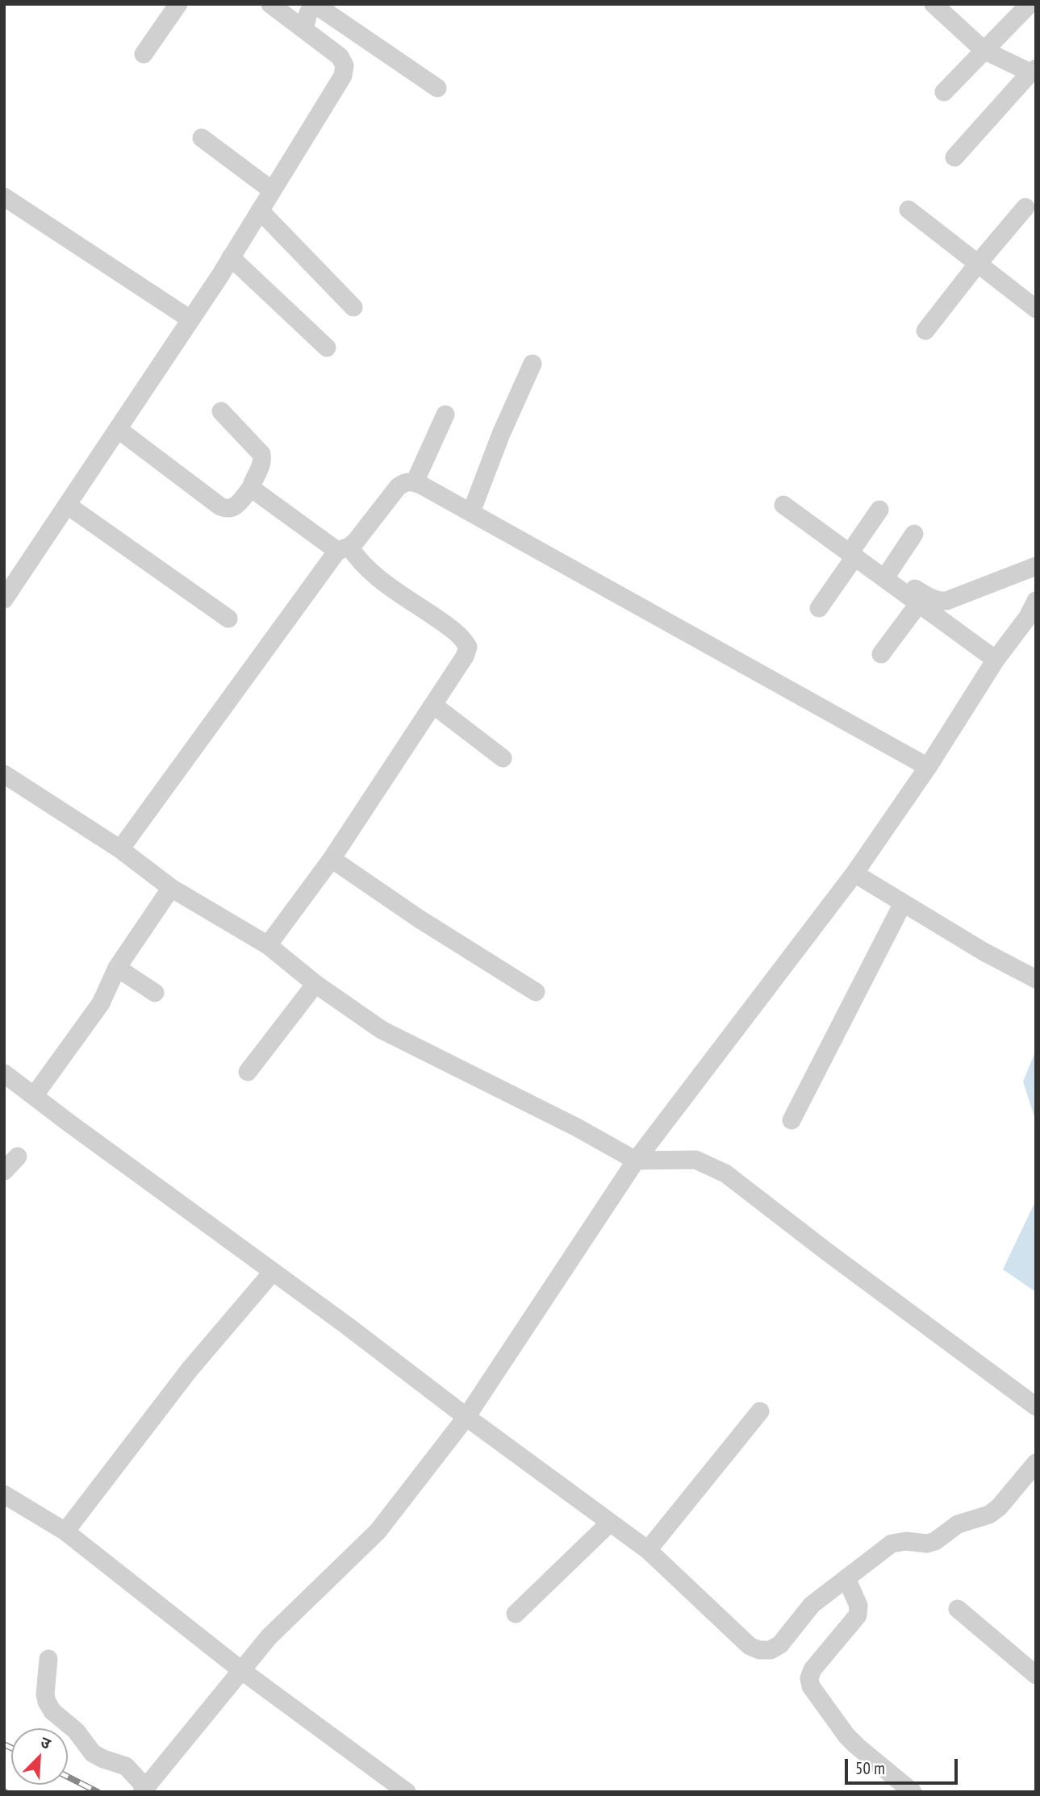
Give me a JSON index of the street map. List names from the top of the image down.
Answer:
{
  "scale_bar": "50 m",
  "north": "top right"
}
